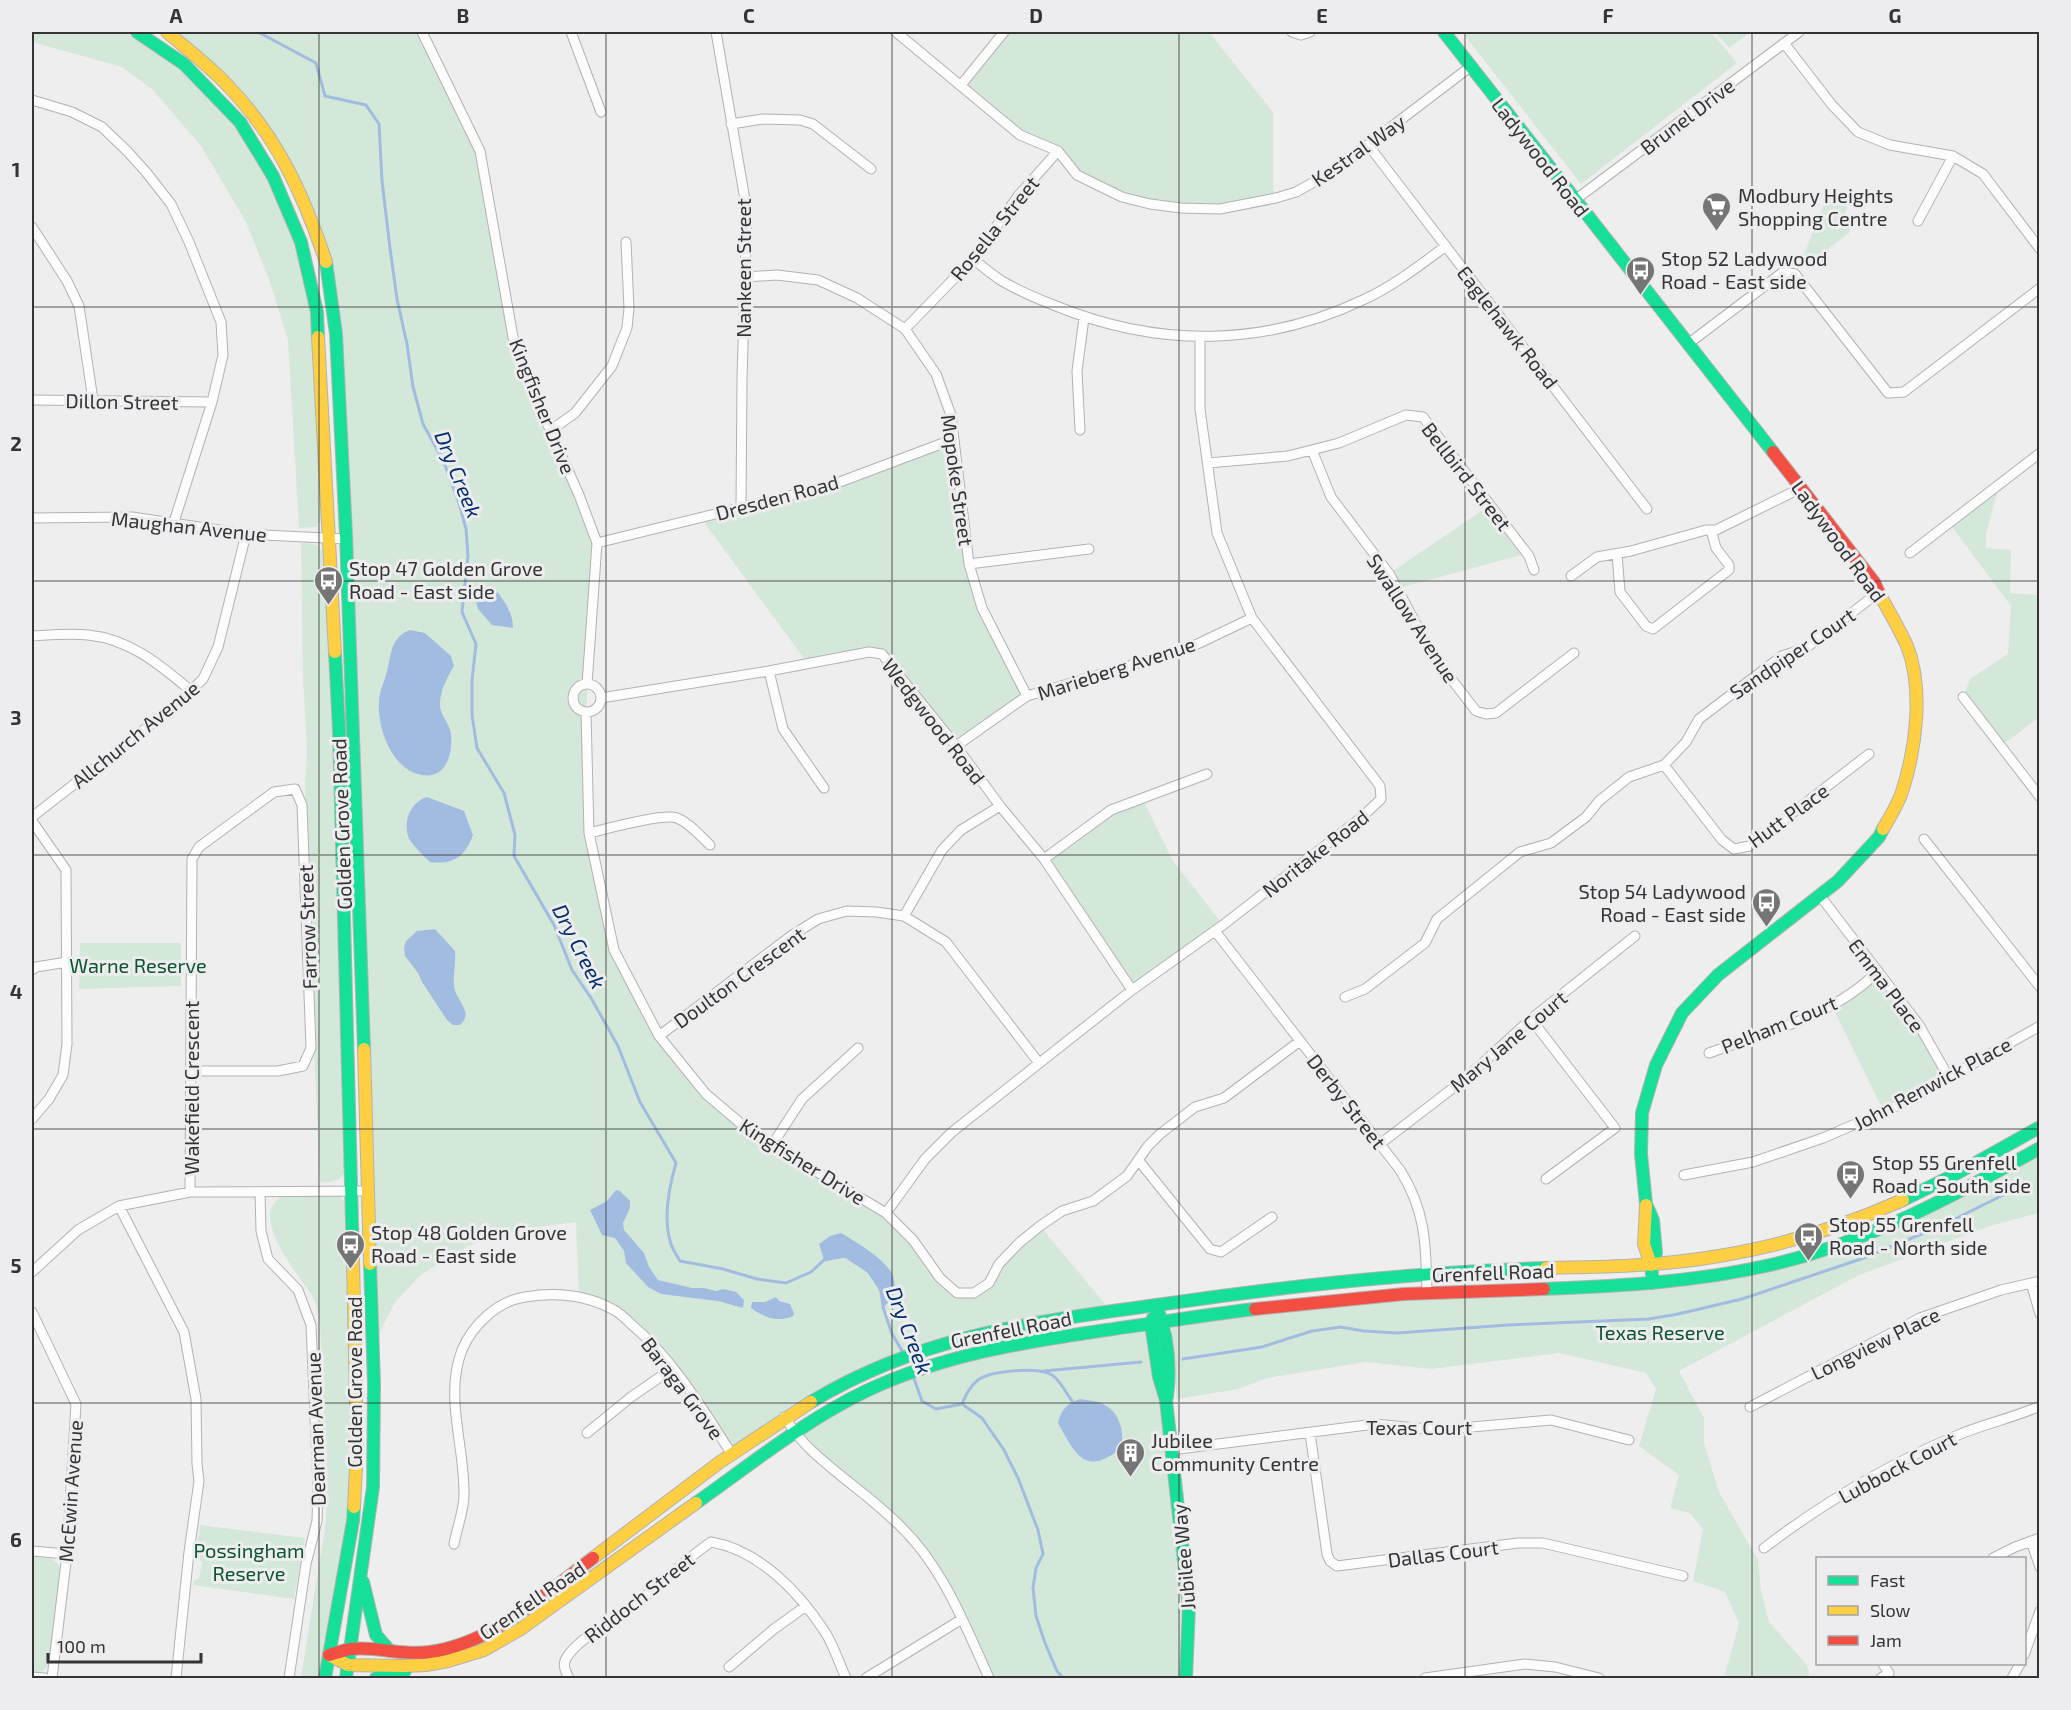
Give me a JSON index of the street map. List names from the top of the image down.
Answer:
{
  "streets": {
    "main road": [
      "Ladywood Road",
      "Golden Grove Road",
      "Grenfell Road",
      "Jubilee Way"
    ],
    "street": [
      "Brunel Drive",
      "Kestral Way",
      "Rosella Street",
      "Nankeen Street",
      "Eaglehawk Road",
      "Dillon Street",
      "Kingfisher Drive",
      "Bellbird Street",
      "Mopoke Street",
      "Dresden Road",
      "Maughan Avenue",
      "Swallow Avenue",
      "Sandpiper Court",
      "Marieberg Avenue",
      "Wedgwood Road",
      "Allchurch Avenue",
      "Hutt Place",
      "Noritake Road",
      "Farrow Street",
      "Doulton Crescent",
      "Emma Place",
      "Pelham Court",
      "Mary Jane Court",
      "John Renwick Place",
      "Wakefield Crescent",
      "Derby Street",
      "Longview Place",
      "Baraga Grove",
      "Texas Court",
      "Dearman Avenue",
      "Lubbock Court",
      "McEwin Avenue",
      "Dallas Court",
      "Riddoch Street"
    ]
  },
  "crossings": [
    ["Brunel Drive", "Ladywood Road"],
    ["Kestral Way", "Ladywood Road"],
    ["Kestral Way", "Rosella Street"],
    ["Kestral Way", "Eaglehawk Road"],
    ["Ladywood Road", "Sandpiper Court"],
    ["Ladywood Road", "Emma Place"],
    ["Ladywood Road", "Grenfell Road"],
    ["Rosella Street", "Mopoke Street"],
    ["Nankeen Street", "Mopoke Street"],
    ["Nankeen Street", "Dresden Road"],
    ["Kingfisher Drive", "Dresden Road"],
    ["Kingfisher Drive", "Wedgwood Road"],
    ["Kingfisher Drive", "Noritake Road"],
    ["Kingfisher Drive", "Doulton Crescent"],
    ["Kingfisher Drive", "Derby Street"],
    ["Bellbird Street", "Swallow Avenue"],
    ["Bellbird Street", "Noritake Road"],
    ["Mopoke Street", "Dresden Road"],
    ["Mopoke Street", "Marieberg Avenue"],
    ["Maughan Avenue", "Allchurch Avenue"],
    ["Maughan Avenue", "Golden Grove Road"],
    ["Sandpiper Court", "Hutt Place"],
    ["Marieberg Avenue", "Wedgwood Road"],
    ["Marieberg Avenue", "Noritake Road"],
    ["Wedgwood Road", "Noritake Road"],
    ["Golden Grove Road", "Grenfell Road"],
    ["Noritake Road", "Doulton Crescent"],
    ["Noritake Road", "Derby Street"],
    ["Farrow Street", "Wakefield Crescent"],
    ["Emma Place", "Pelham Court"],
    ["Emma Place", "John Renwick Place"],
    ["Mary Jane Court", "Derby Street"],
    ["Derby Street", "Grenfell Road"],
    ["Grenfell Road", "Baraga Grove"],
    ["Grenfell Road", "Jubilee Way"],
    ["Texas Court", "Dallas Court"],
    ["Texas Court", "Jubilee Way"]
  ],
  "water": ["Dry Creek"],
  "parks": ["Warne Reserve", "Texas Reserve", "Possingham Reserve"],
  "places": {
    "supermarket": ["Modbury Heights Shopping Centre"],
    "bus stop": [
      "Stop 52 Ladywood Road - East side",
      "Stop 47 Golden Grove Road - East side",
      "Stop 54 Ladywood Road - East side",
      "Stop 55 Grenfell Road - South side",
      "Stop 55 Grenfell Road - North side",
      "Stop 48 Golden Grove Road - East side"
    ],
    "building": ["Jubilee Community Centre"]
  },
  "legend": ["Fast", "Slow", "Jam"],
  "scale_bar": "100 m",
  "grid": {
    "columns": [
      "A",
      "B",
      "C",
      "D",
      "E",
      "F",
      "G"
    ],
    "rows": [
      "1",
      "2",
      "3",
      "4",
      "5",
      "6"
    ]
  }
}
